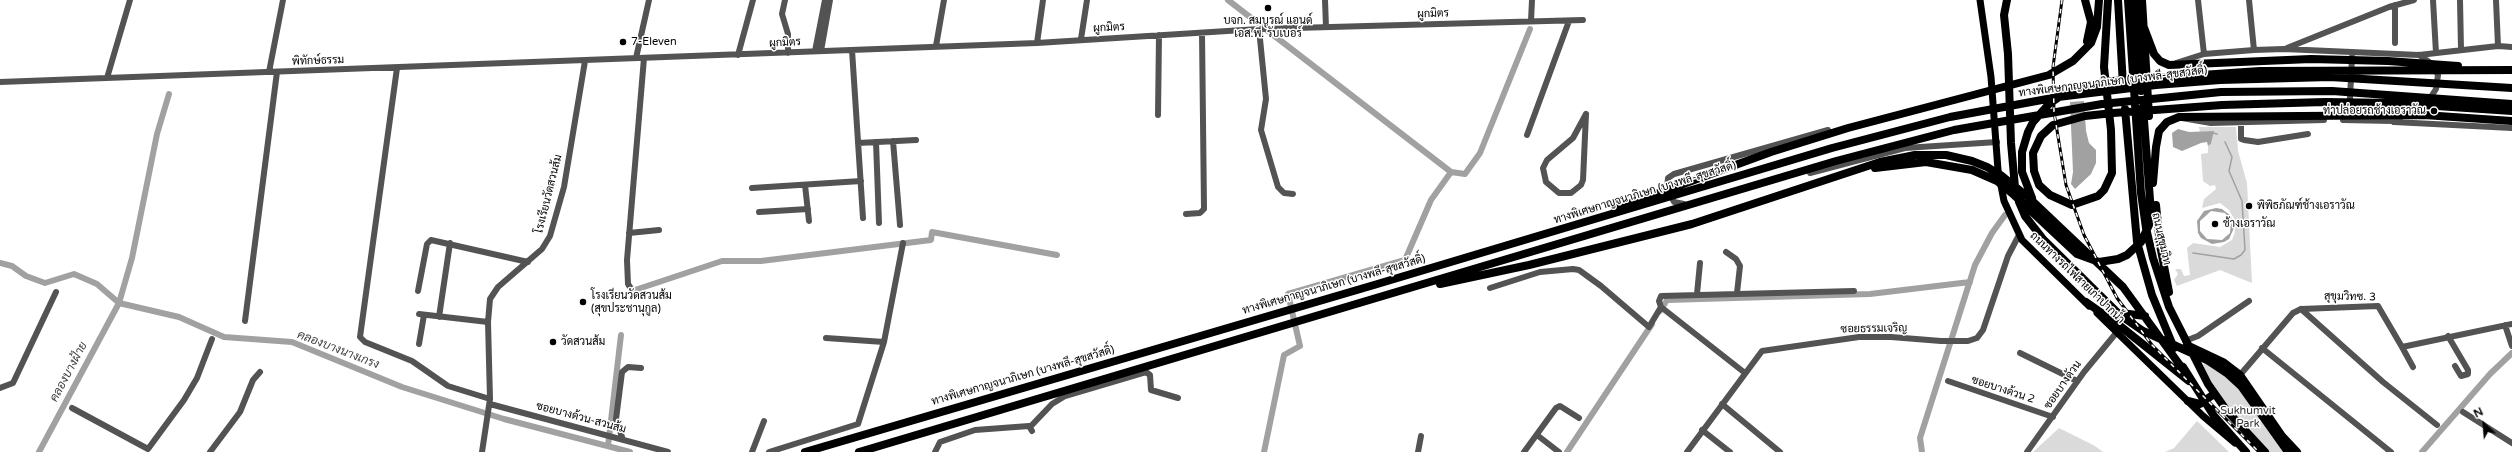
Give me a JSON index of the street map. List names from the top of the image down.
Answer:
{
  "streets": {
    "highway": ["ทางพิเศษกาญจนาภิเษก (บางพลี-สุขสวัสดิ์)", "ถนนสุขุมวิท"],
    "main road": ["ถนนทางรถไฟสายเก่าปากน้ำ"],
    "street": [
      "ผูกมิตร",
      "พิทักษ์ธรรม",
      "โรงเรียนวัดสวนส้ม",
      "สุขุมวิทซ. 3",
      "ซอยธรรมเจริญ",
      "ซอยบางด้วน",
      "ซอยบางด้วน 2",
      "ซอยบางด้วน-สวนส้ม"
    ]
  },
  "crossings": [
    ["ผูกมิตร", "พิทักษ์ธรรม"],
    ["พิทักษ์ธรรม", "โรงเรียนวัดสวนส้ม"],
    ["พิทักษ์ธรรม", "ซอยบางด้วน-สวนส้ม"],
    ["โรงเรียนวัดสวนส้ม", "ซอยบางด้วน-สวนส้ม"],
    ["ถนนสุขุมวิท", "ถนนทางรถไฟสายเก่าปากน้ำ"],
    ["ถนนทางรถไฟสายเก่าปากน้ำ", "ซอยธรรมเจริญ"],
    ["ถนนทางรถไฟสายเก่าปากน้ำ", "ซอยบางด้วน"],
    ["ซอยบางด้วน", "ซอยบางด้วน 2"]
  ],
  "water": ["คลองบางนางเกรง", "คลองบางฝ้าย"],
  "parks": ["Sukhumvit Park"],
  "places": [
    "บจก. สมบูรณ์ แอนด์ เอส.พี. รับเบอร์",
    "7-Eleven",
    "ท่าปล่อยรถช้างเอราวัณ",
    "พิพิธภัณฑ์ช้างเอราวัณ",
    "ช้างเอราวัณ",
    "โรงเรียนวัดสวนส้ม (สุขประชานุกูล)",
    "วัดสวนส้ม"
  ],
  "north": "top left"
}
